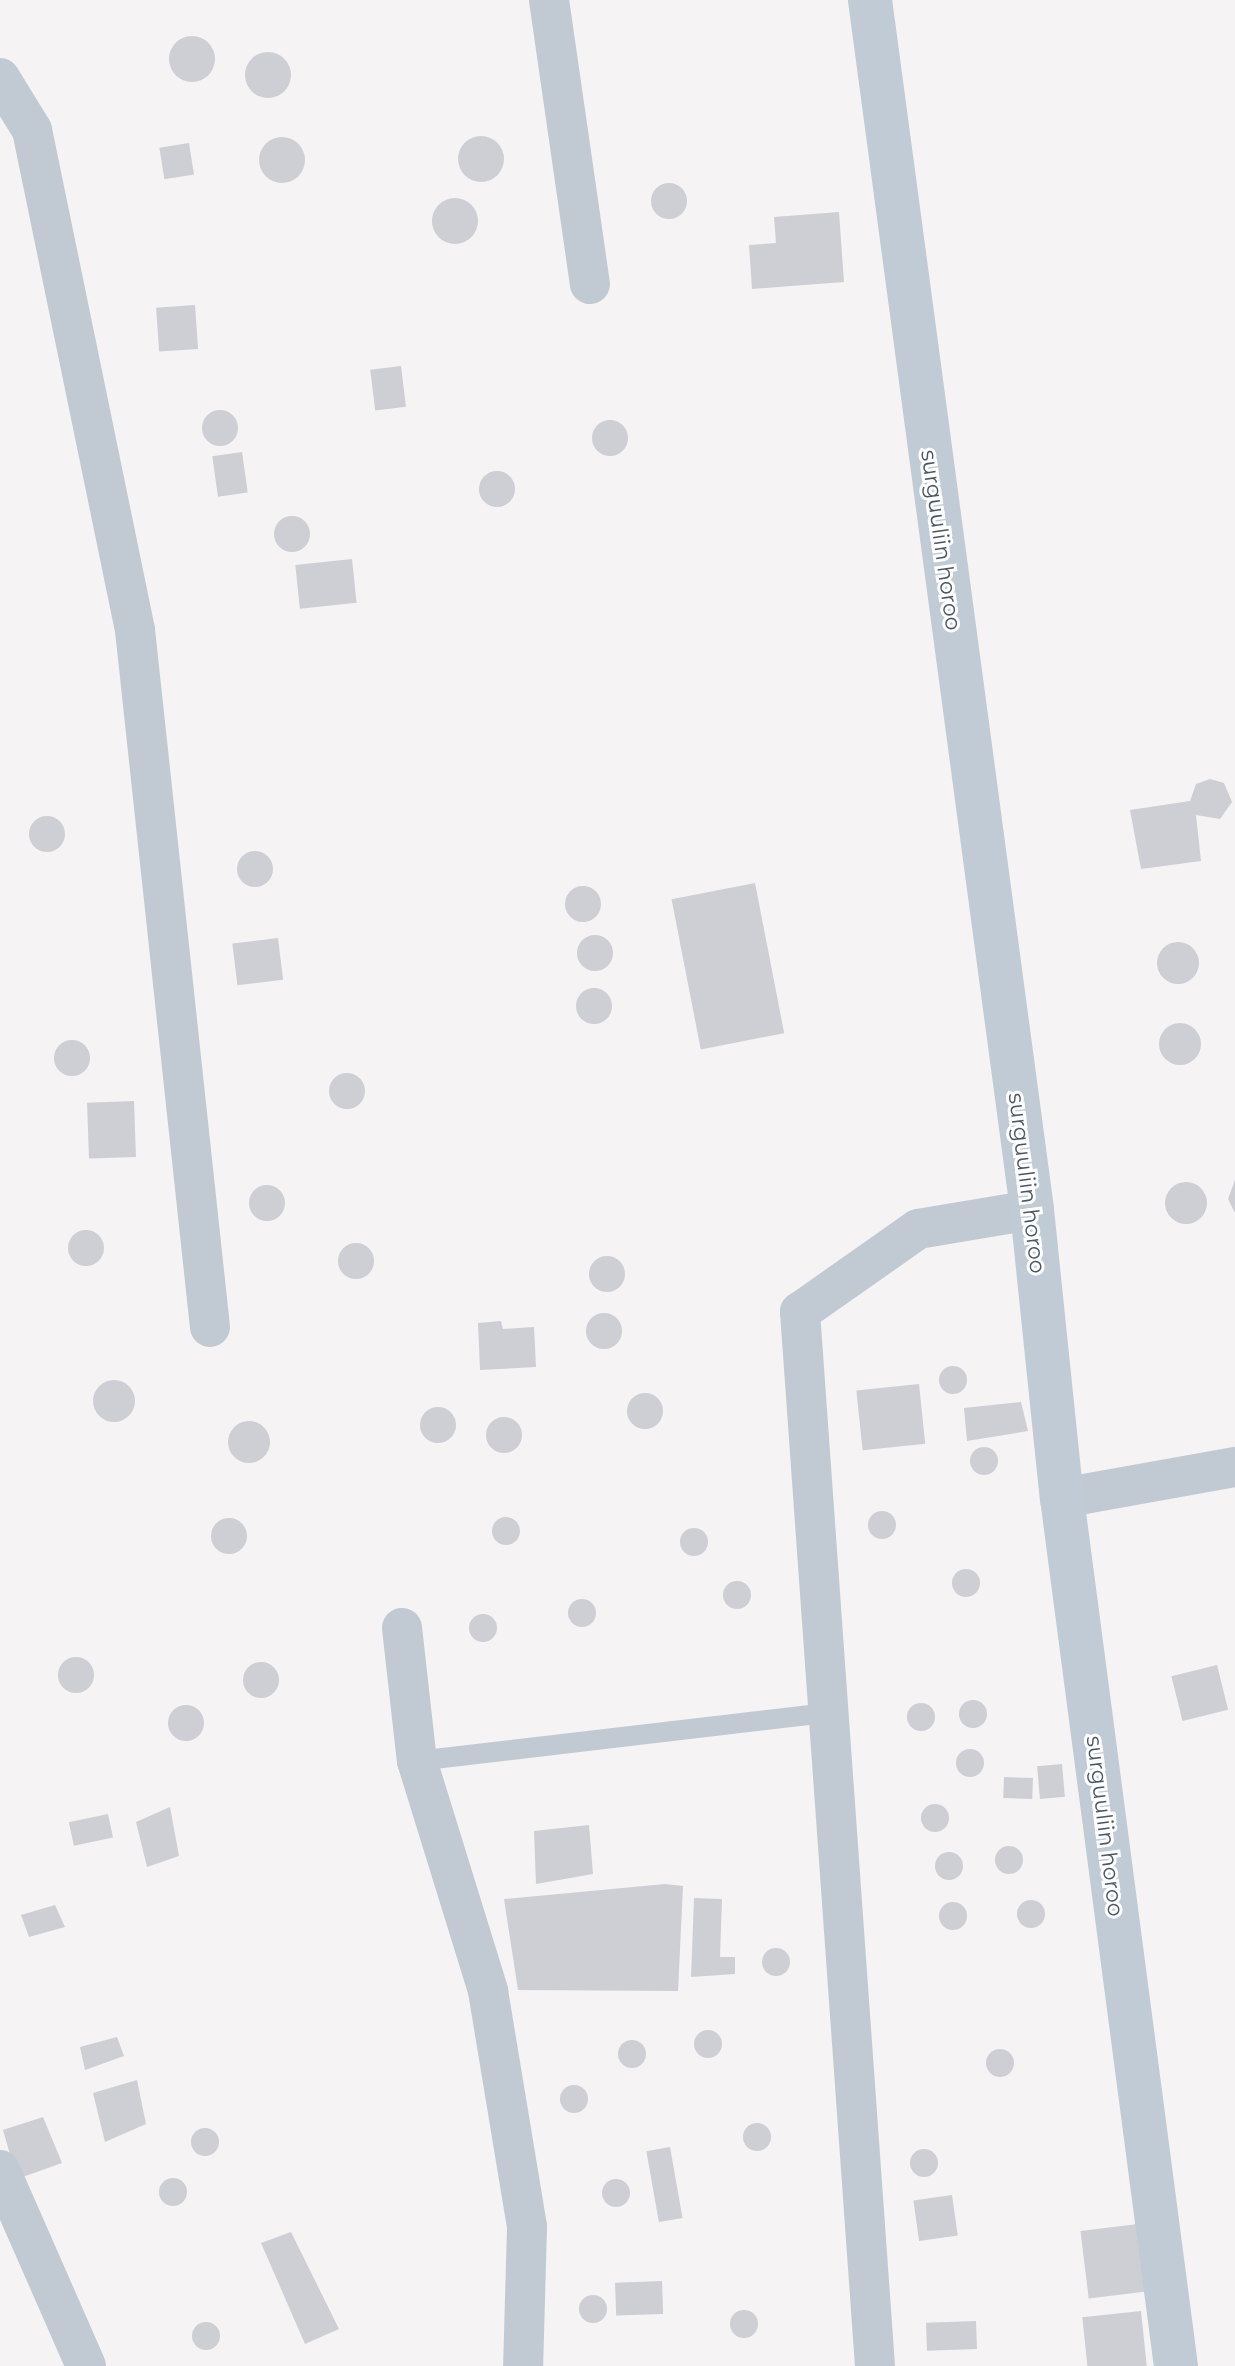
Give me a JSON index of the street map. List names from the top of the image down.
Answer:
{
  "streets": {
    "street": ["surguuliin horoo"]
  }
}
